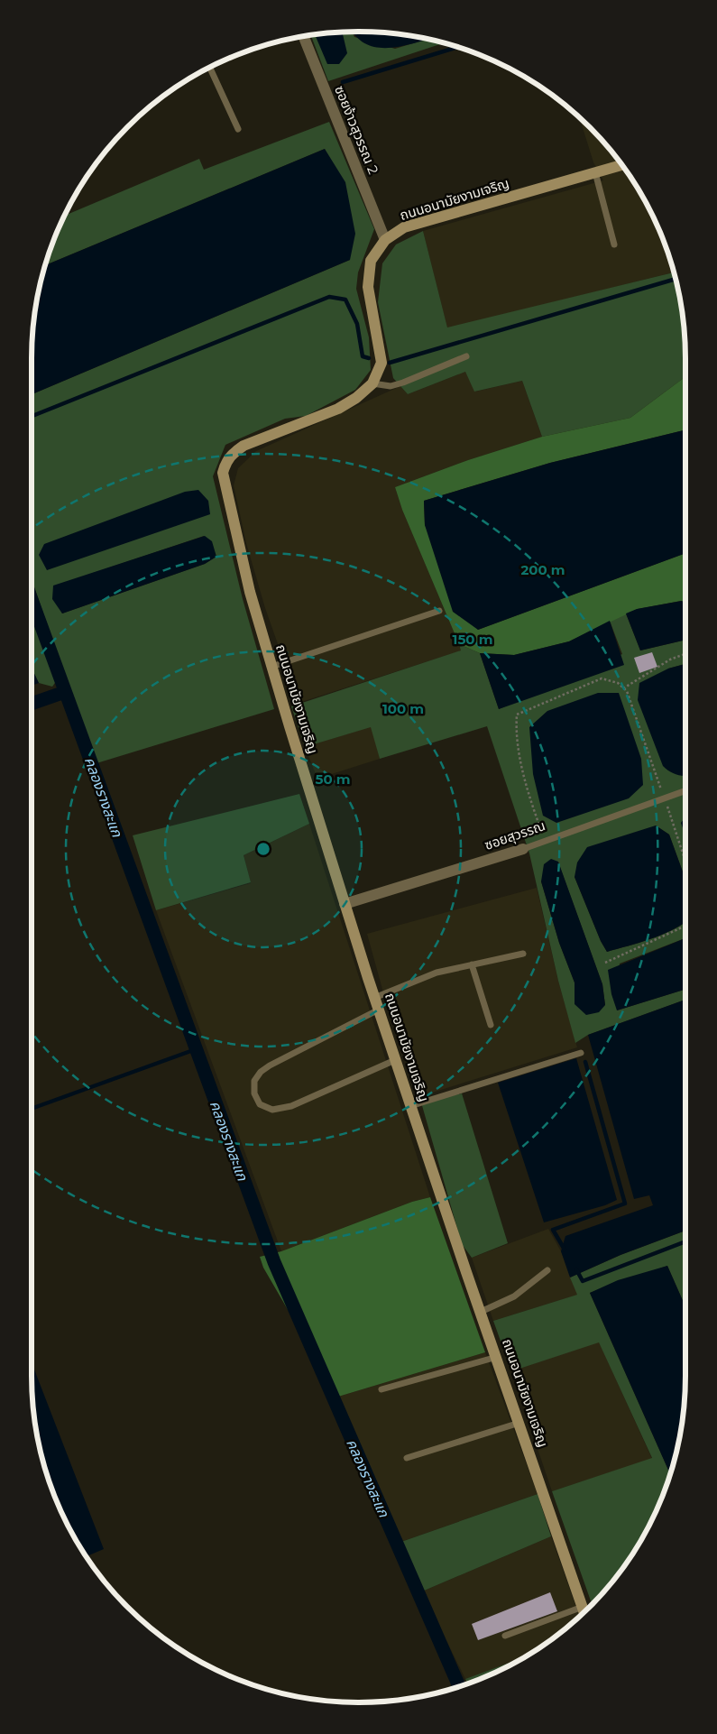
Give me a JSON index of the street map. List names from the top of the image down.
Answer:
{
  "streets": {
    "street": ["ซอยง้าวสุวรรณ 2", "ถนนอนามัยงามเจริญ", "ซอยสุวรรณ"]
  },
  "crossings": [
    ["ซอยง้าวสุวรรณ 2", "ถนนอนามัยงามเจริญ"],
    ["ถนนอนามัยงามเจริญ", "ซอยสุวรรณ"]
  ],
  "water": ["คลองรางสะแก"],
  "rings": [
    "200 m",
    "150 m",
    "100 m",
    "50 m"
  ]
}
